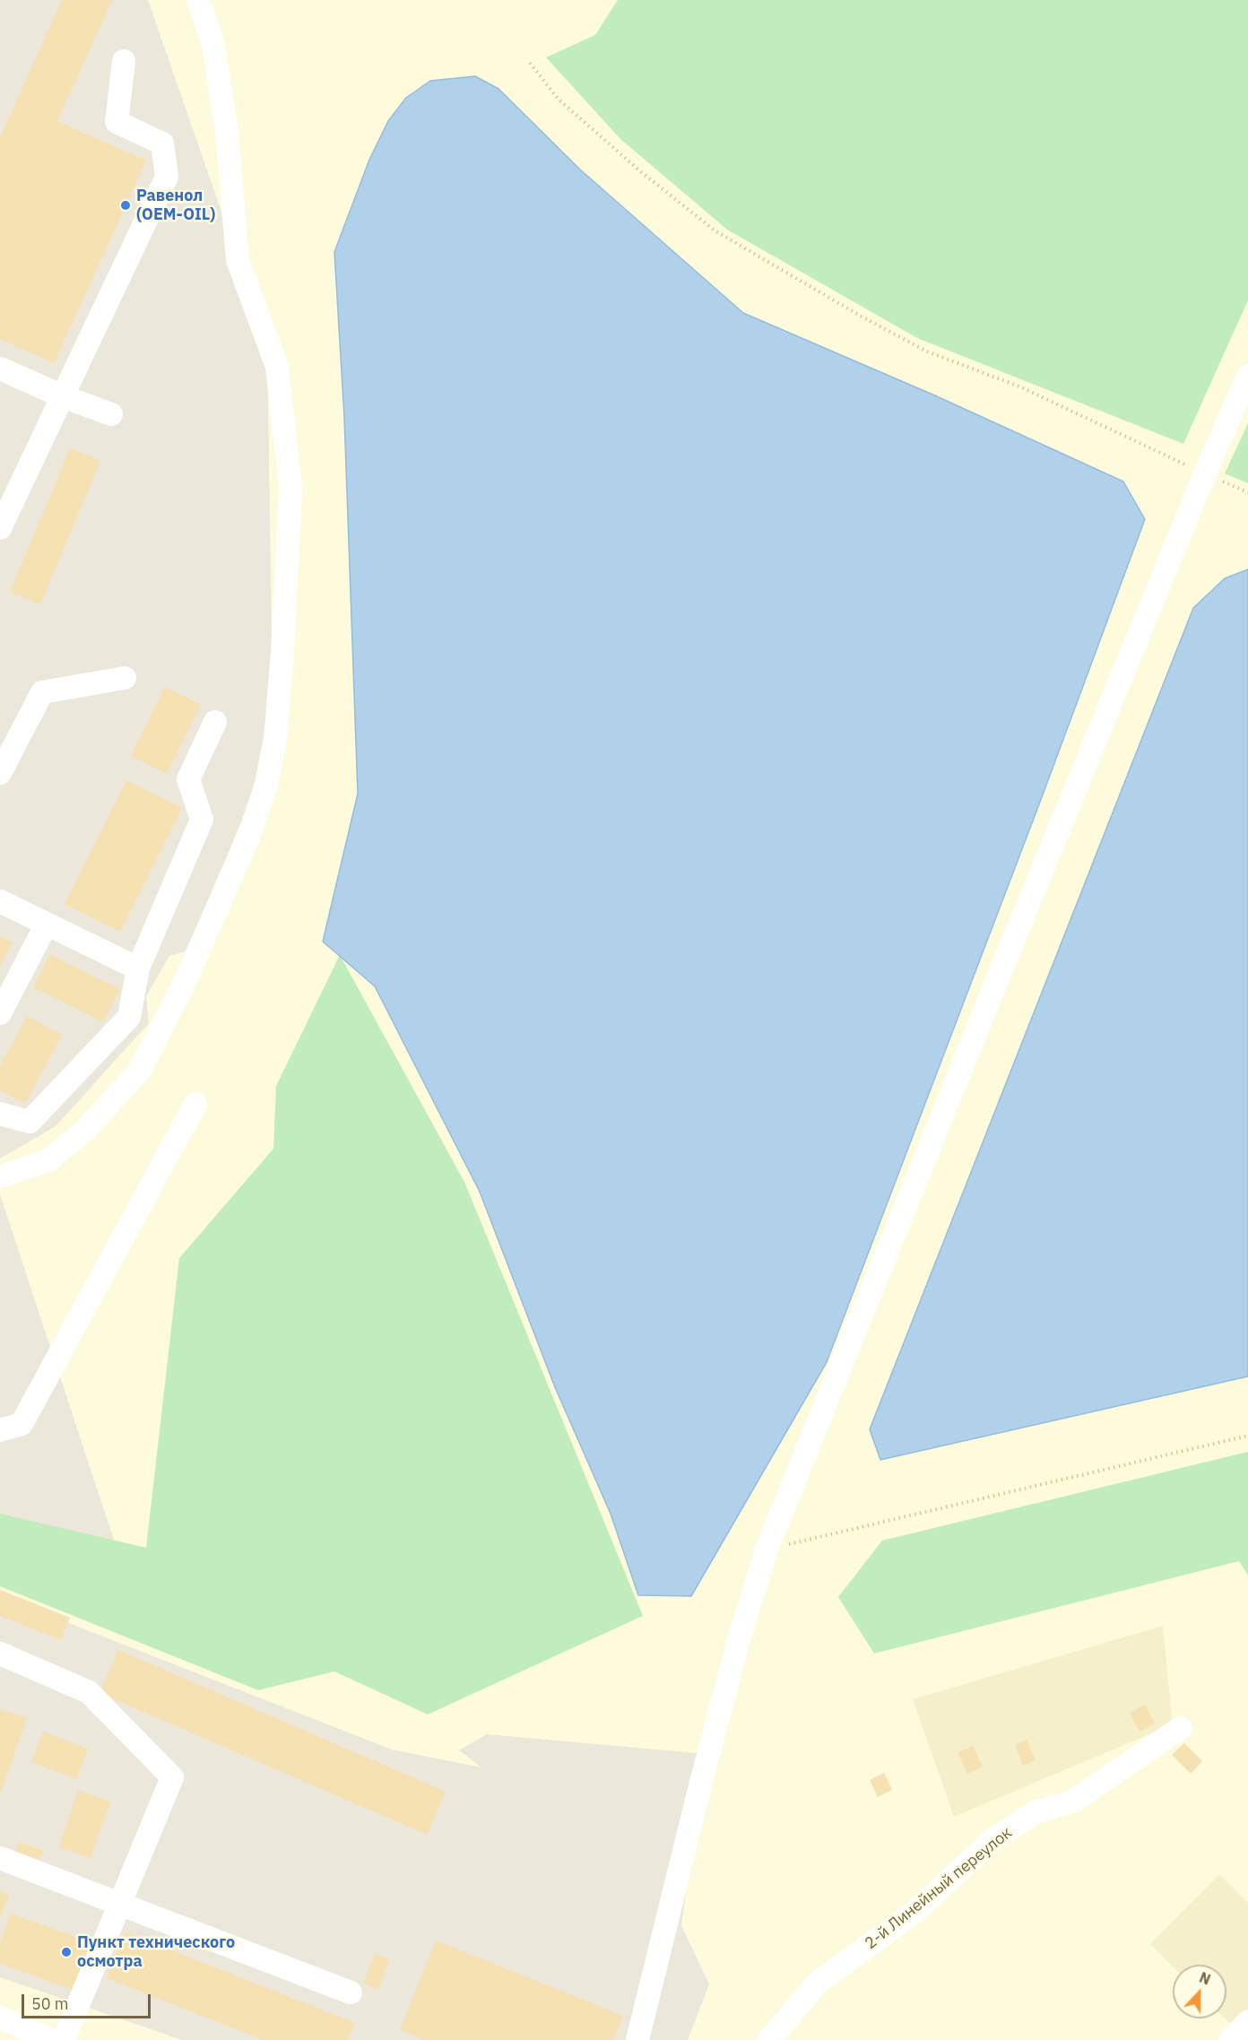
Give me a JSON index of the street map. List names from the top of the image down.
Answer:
{
  "streets": {
    "street": ["2-й Линейный переулок"]
  },
  "places": ["Равенол (OEM-OIL)", "Пункт технического осмотра"],
  "scale_bar": "50 m",
  "north": "top"
}
